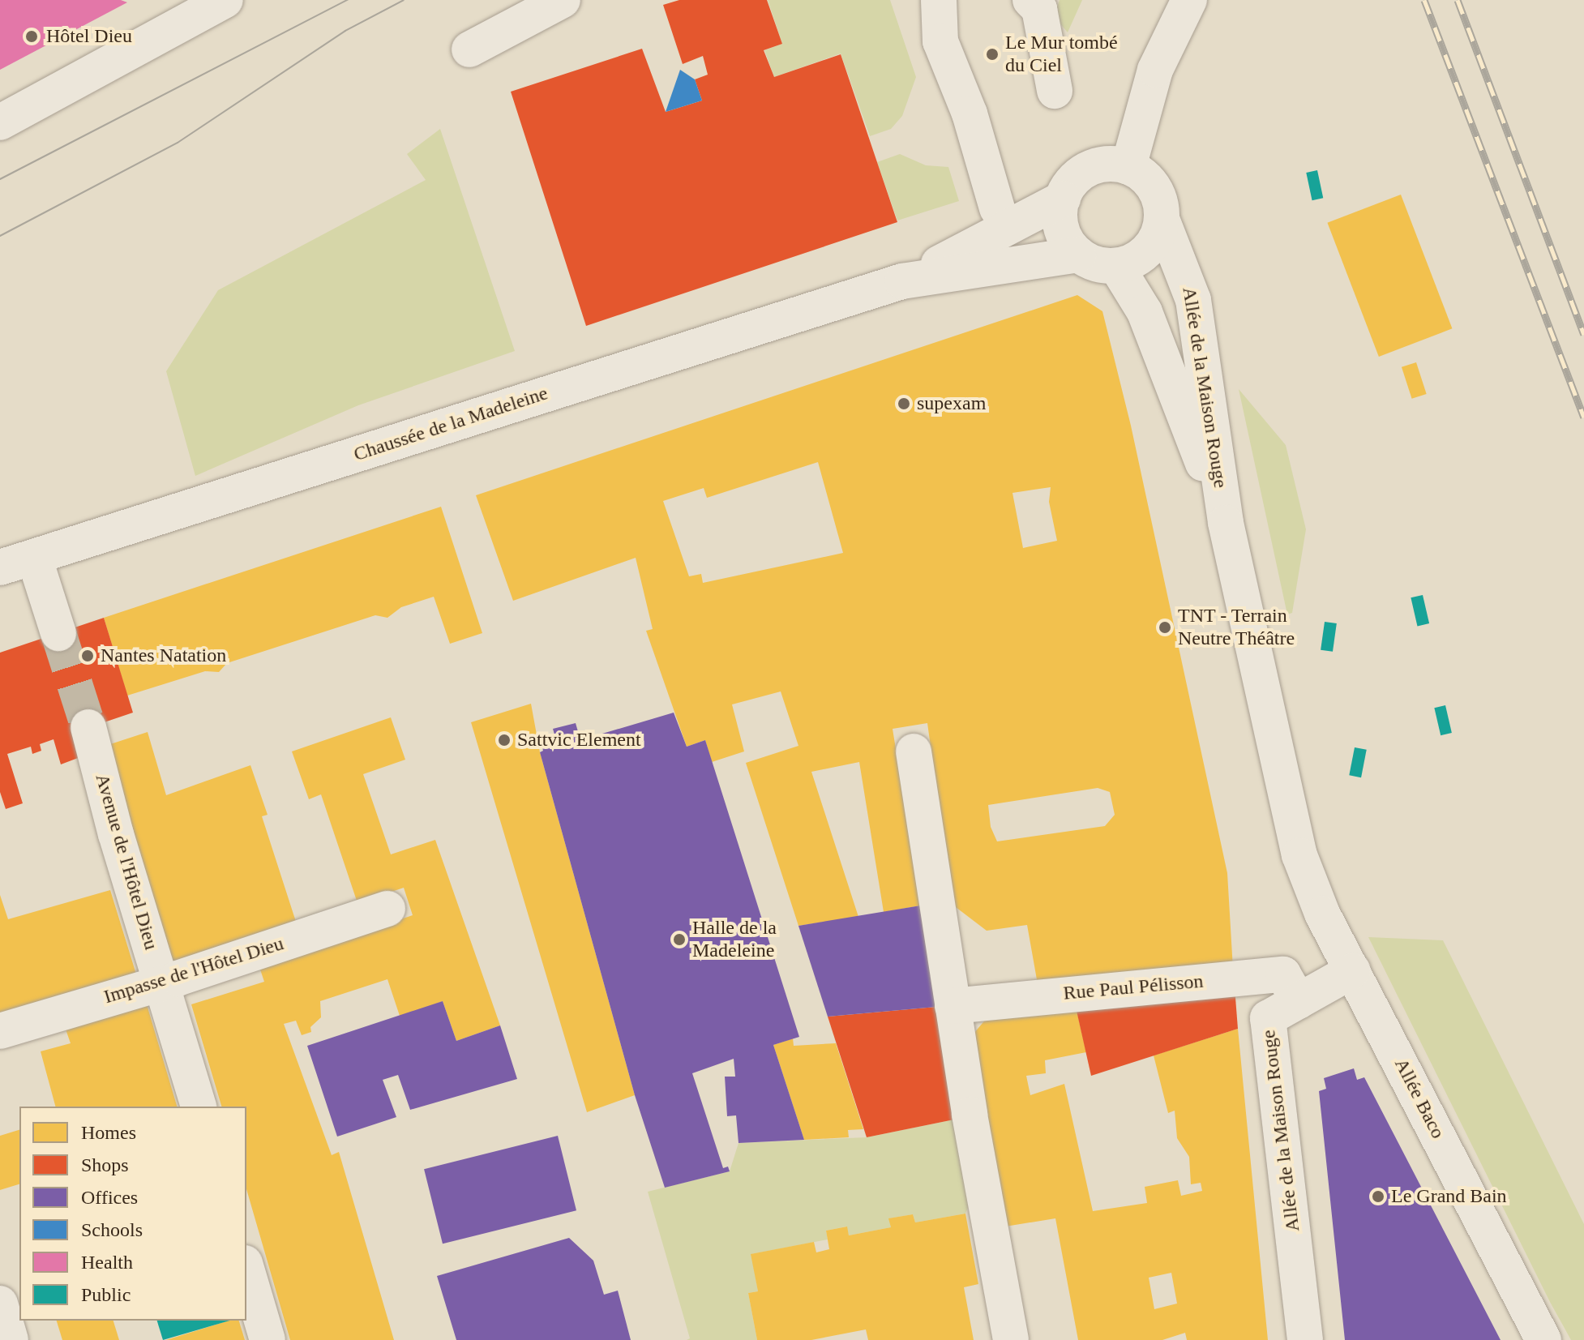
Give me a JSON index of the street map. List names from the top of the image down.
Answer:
{
  "streets": {
    "street": [
      "Allée de la Maison Rouge",
      "Chaussée de la Madeleine",
      "Avenue de l'Hôtel Dieu",
      "Impasse de l'Hôtel Dieu",
      "Rue Paul Pélisson",
      "Allée Baco"
    ]
  },
  "crossings": [
    ["Allée de la Maison Rouge", "Chaussée de la Madeleine"],
    ["Allée de la Maison Rouge", "Rue Paul Pélisson"],
    ["Allée de la Maison Rouge", "Allée Baco"],
    ["Avenue de l'Hôtel Dieu", "Impasse de l'Hôtel Dieu"]
  ],
  "places": [
    "Hôtel Dieu",
    "Le Mur tombé du Ciel",
    "supexam",
    "TNT - Terrain Neutre Théâtre",
    "Nantes Natation",
    "Sattvic Element",
    "Halle de la Madeleine",
    "Le Grand Bain"
  ],
  "legend": [
    "Homes",
    "Shops",
    "Offices",
    "Schools",
    "Health",
    "Public"
  ]
}
